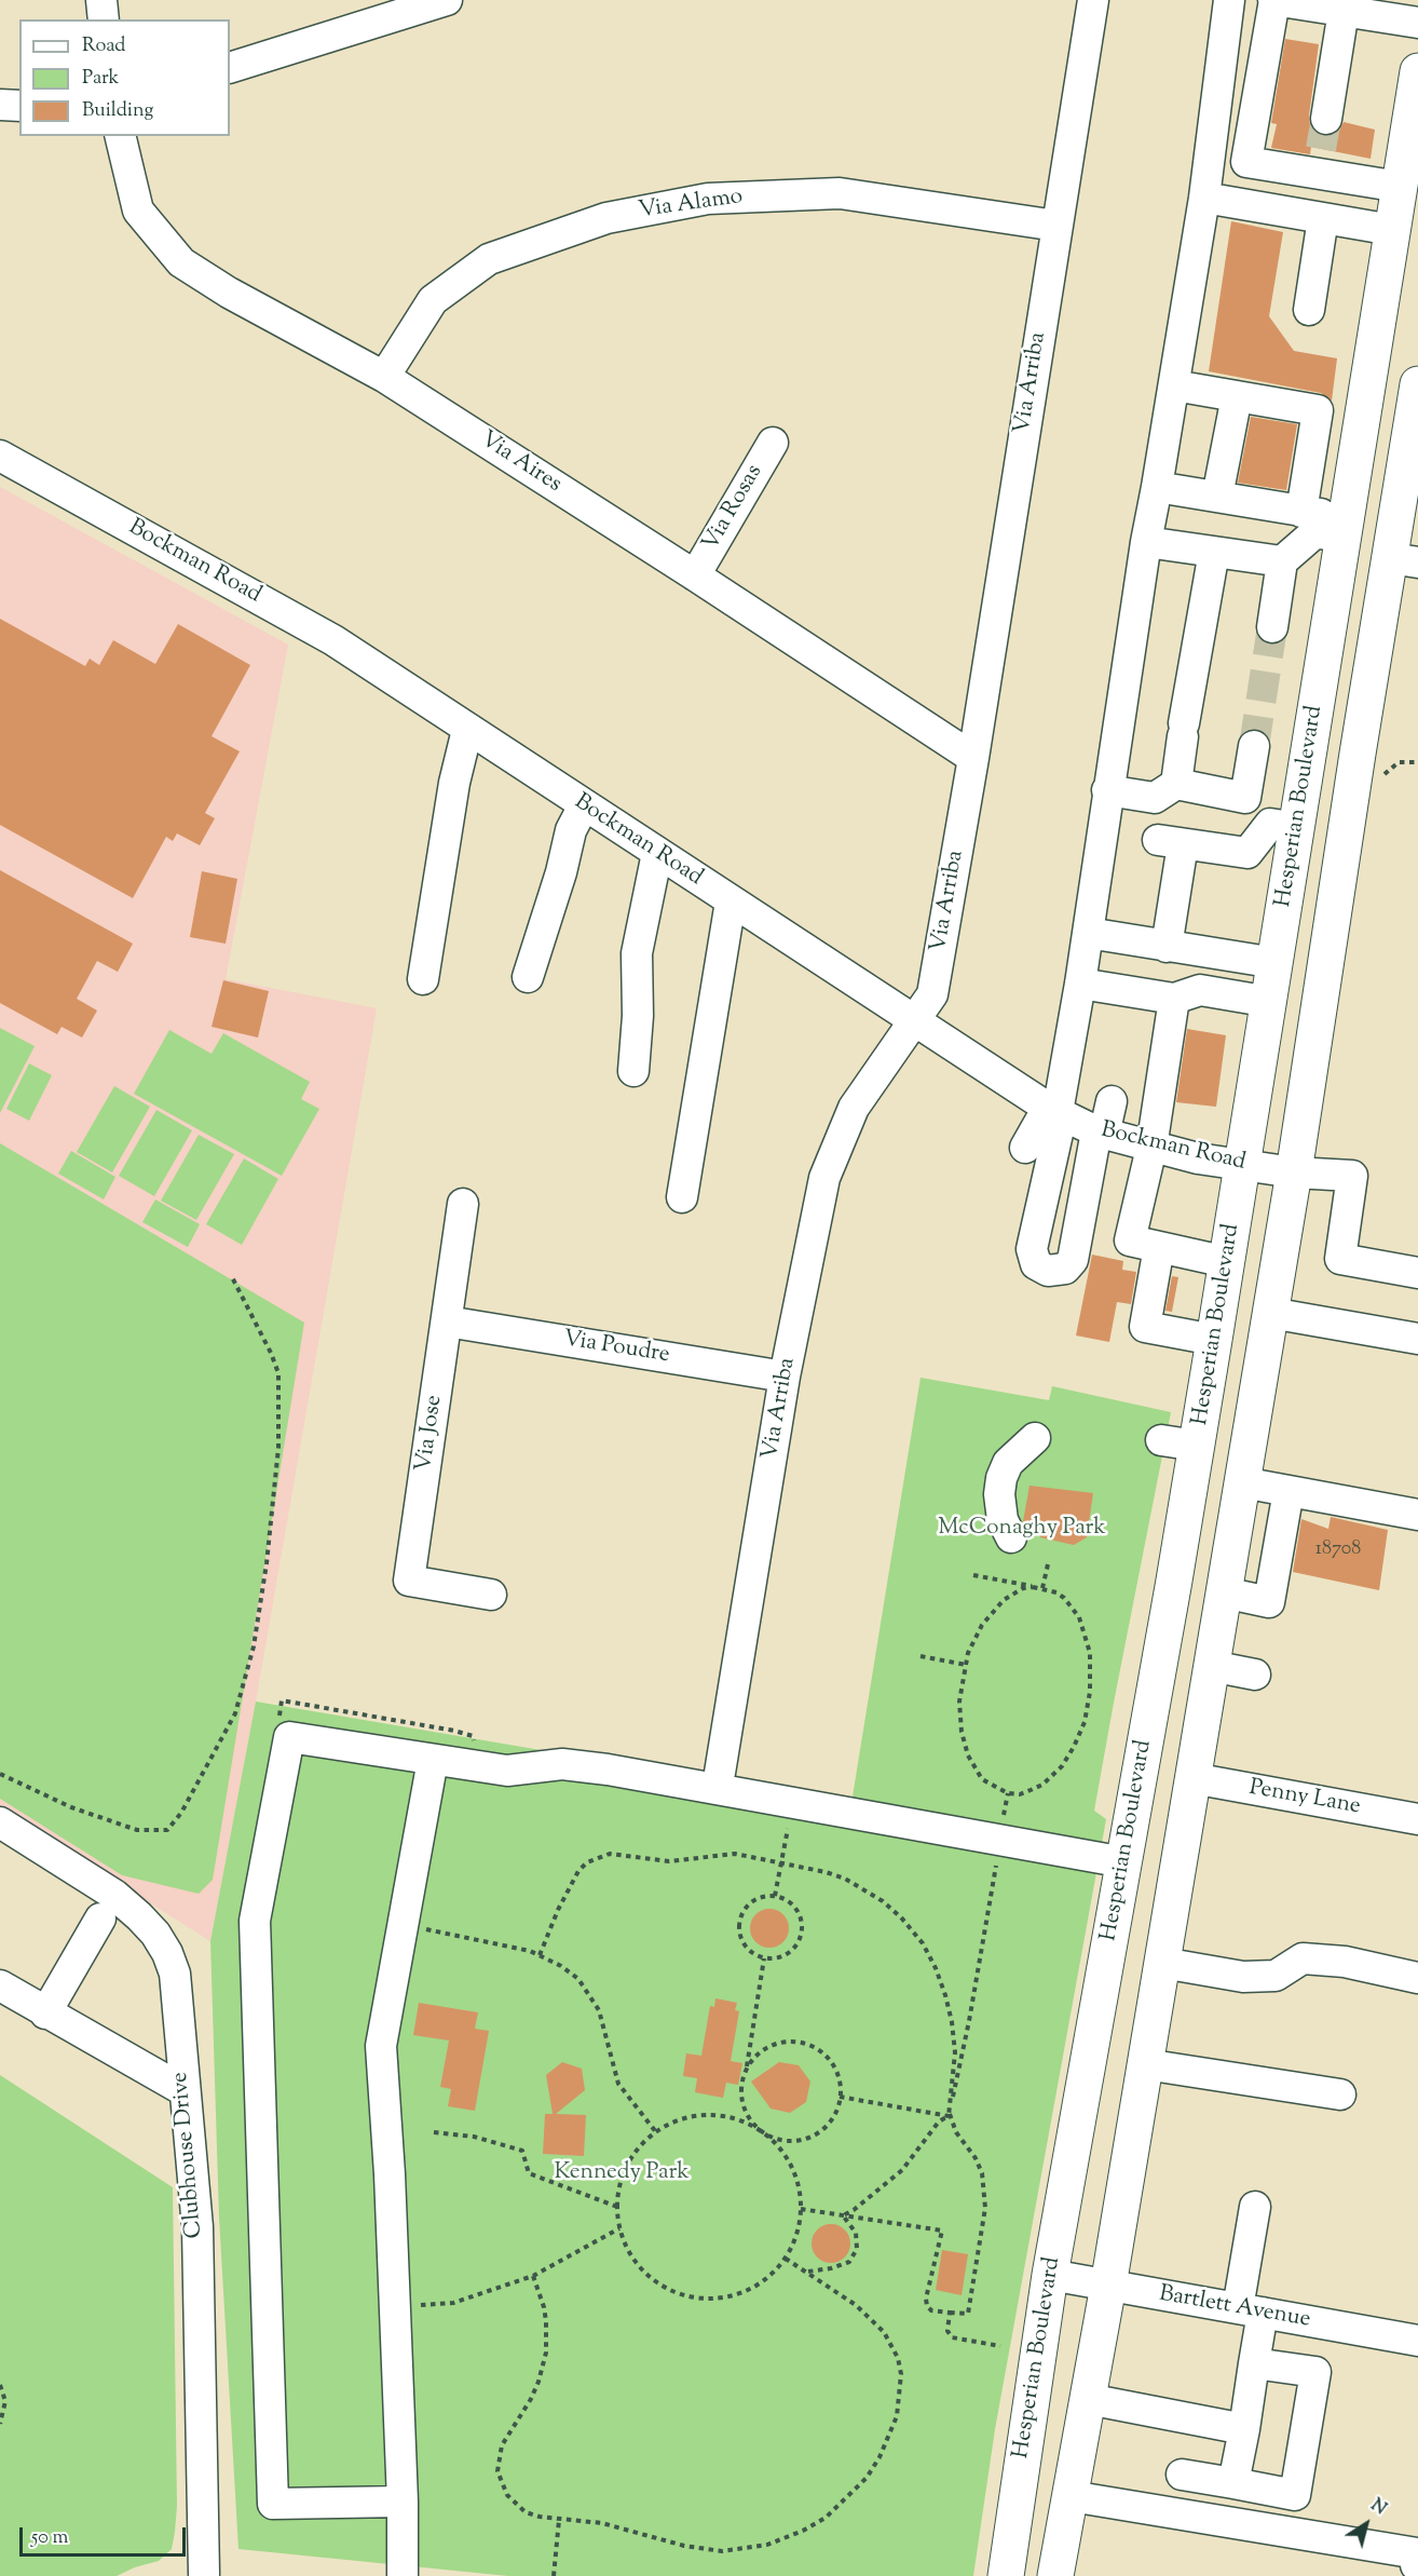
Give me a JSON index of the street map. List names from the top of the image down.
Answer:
{
  "streets": {
    "main road": ["Hesperian Boulevard"],
    "street": [
      "Via Alamo",
      "Via Arriba",
      "Via Aires",
      "Via Rosas",
      "Bockman Road",
      "Via Poudre",
      "Via Jose",
      "Penny Lane",
      "Clubhouse Drive",
      "Bartlett Avenue"
    ]
  },
  "crossings": [
    ["Via Alamo", "Via Arriba"],
    ["Via Alamo", "Via Aires"],
    ["Via Arriba", "Via Aires"],
    ["Via Arriba", "Bockman Road"],
    ["Via Arriba", "Via Poudre"],
    ["Via Aires", "Via Rosas"],
    ["Bockman Road", "Hesperian Boulevard"],
    ["Hesperian Boulevard", "Bartlett Avenue"],
    ["Via Poudre", "Via Jose"]
  ],
  "parks": ["McConaghy Park", "Kennedy Park"],
  "house_numbers": ["18708"],
  "legend": ["Road", "Park", "Building"],
  "scale_bar": "50 m",
  "north": "top right"
}
